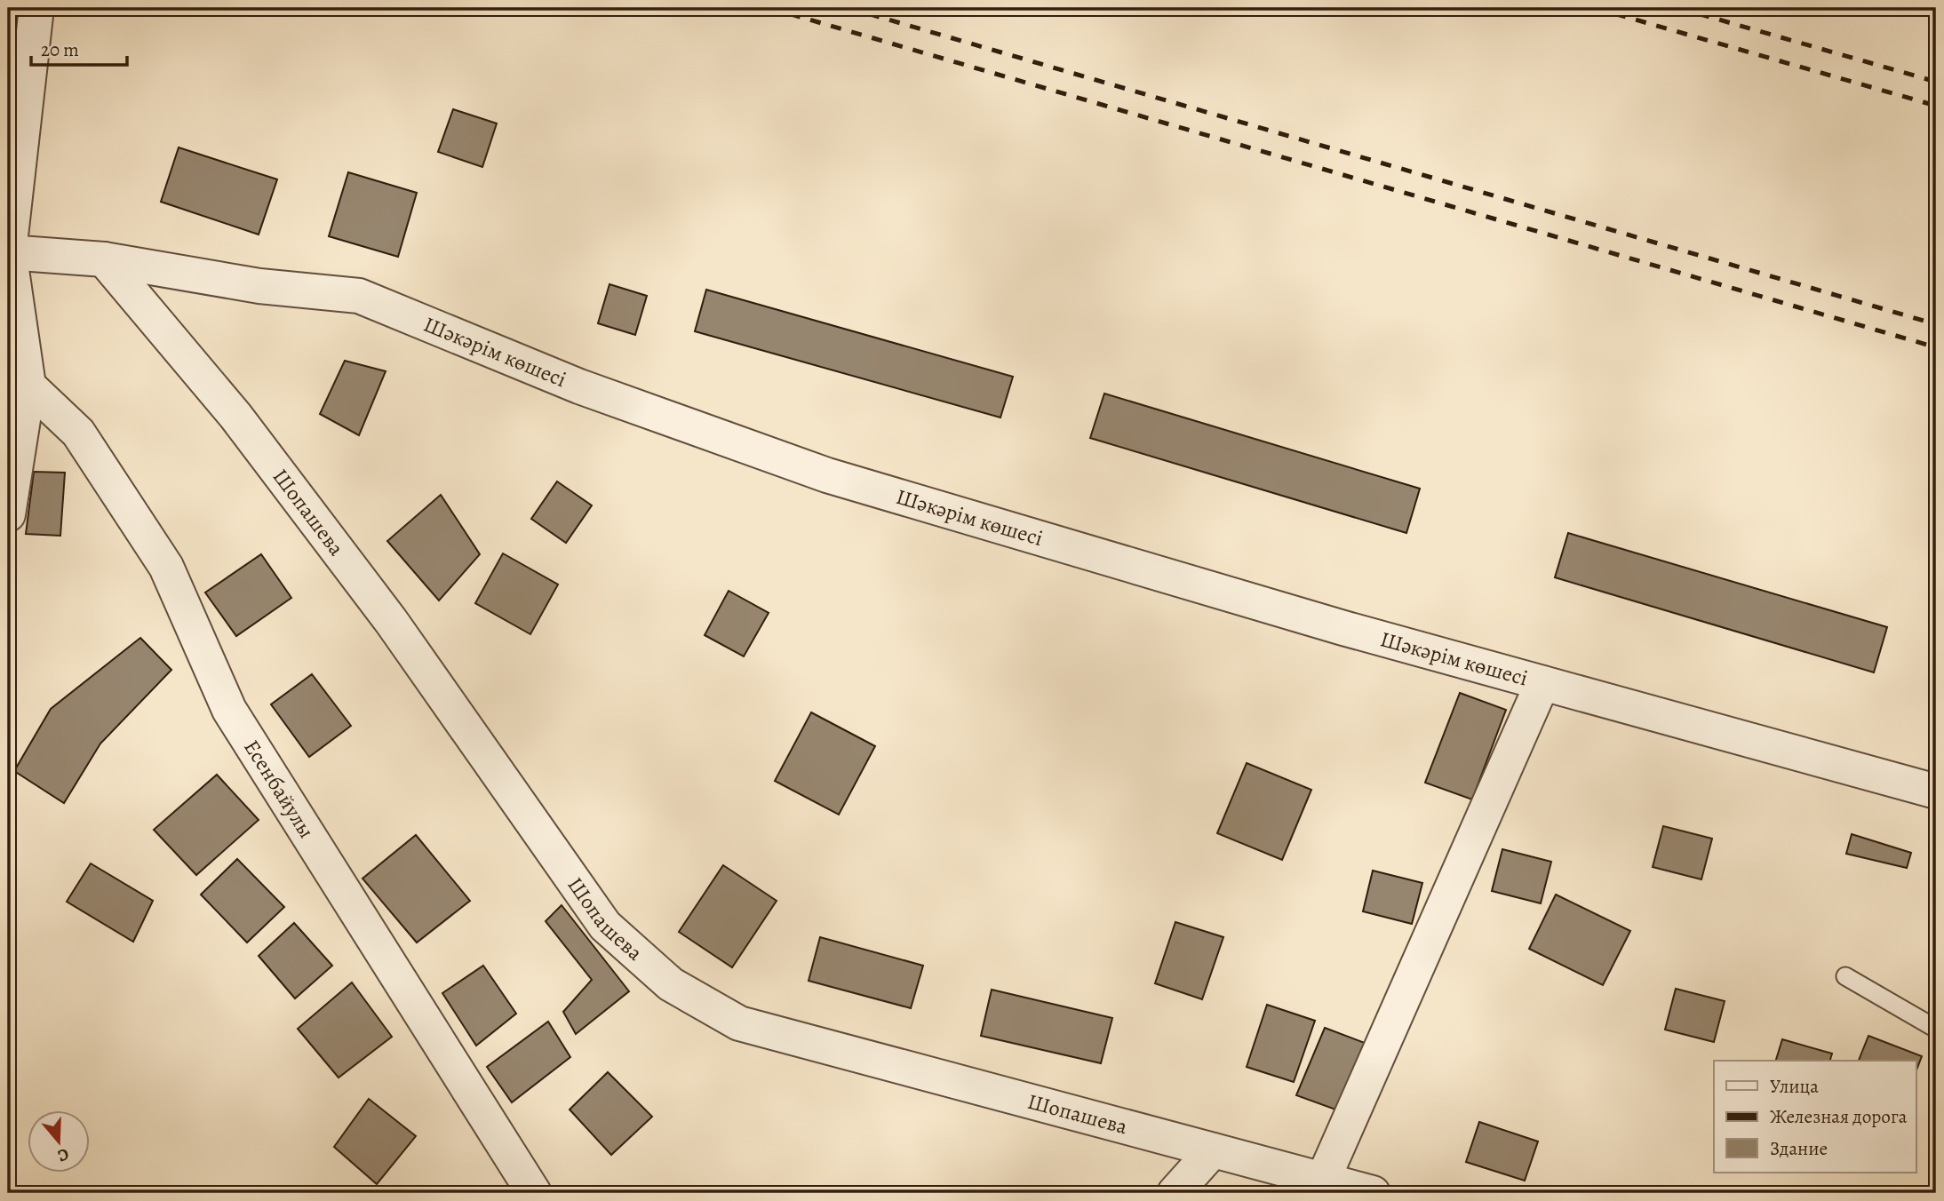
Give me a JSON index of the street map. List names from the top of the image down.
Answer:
{
  "streets": {
    "street": ["Шәкәрім көшесі", "Шопашева", "Есенбайулы"]
  },
  "crossings": [
    ["Шәкәрім көшесі", "Шопашева"]
  ],
  "legend": ["Улица", "Железная дорога", "Здание"],
  "scale_bar": "20 m",
  "north": "bottom"
}
